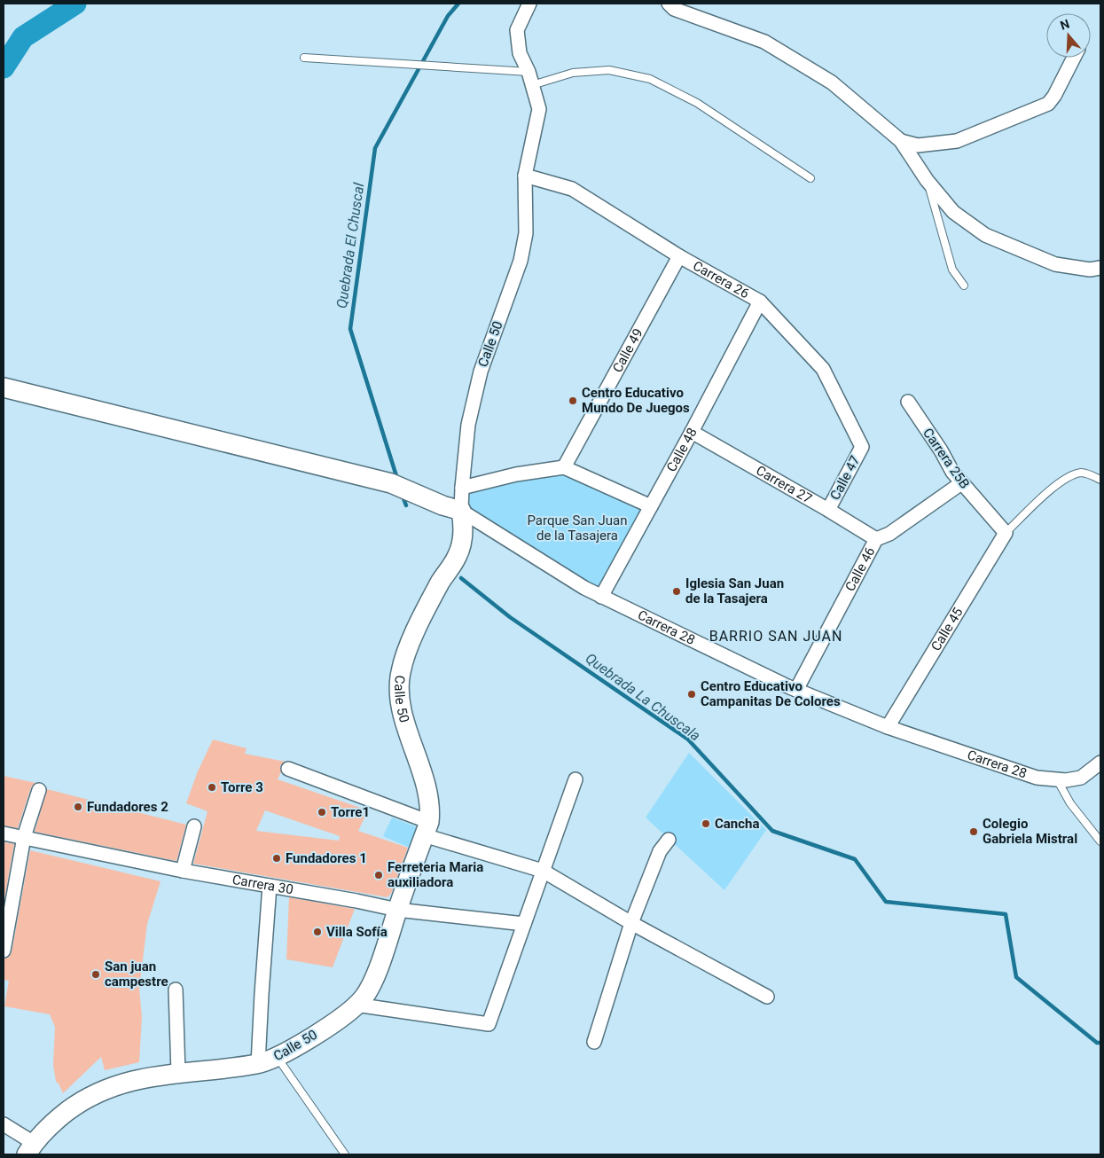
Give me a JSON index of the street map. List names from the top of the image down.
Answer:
{
  "streets": {
    "street": [
      "Carrera 26",
      "Calle 50",
      "Calle 49",
      "Calle 48",
      "Carrera 25B",
      "Calle 47",
      "Carrera 27",
      "Calle 46",
      "Carrera 28",
      "Calle 45",
      "Carrera 30"
    ]
  },
  "crossings": [
    ["Carrera 26", "Calle 50"],
    ["Carrera 26", "Calle 49"],
    ["Carrera 26", "Calle 48"],
    ["Carrera 26", "Calle 47"],
    ["Calle 50", "Carrera 28"],
    ["Calle 50", "Carrera 30"],
    ["Calle 48", "Carrera 27"],
    ["Calle 48", "Carrera 28"],
    ["Carrera 25B", "Calle 46"],
    ["Carrera 25B", "Calle 45"],
    ["Calle 47", "Carrera 27"],
    ["Carrera 27", "Calle 46"],
    ["Calle 46", "Carrera 28"],
    ["Carrera 28", "Calle 45"]
  ],
  "districts": ["BARRIO SAN JUAN"],
  "water": ["Quebrada El Chuscal", "Quebrada La Chuscala"],
  "parks": ["Parque San Juan de la Tasajera"],
  "places": [
    "Centro Educativo Mundo De Juegos",
    "Iglesia San Juan de la Tasajera",
    "Centro Educativo Campanitas De Colores",
    "Torre 3",
    "Fundadores 2",
    "Torre1",
    "Cancha",
    "Colegio Gabriela Mistral",
    "Fundadores 1",
    "Ferreteria Maria auxiliadora",
    "Villa Sofía",
    "San juan campestre"
  ],
  "north": "top"
}
